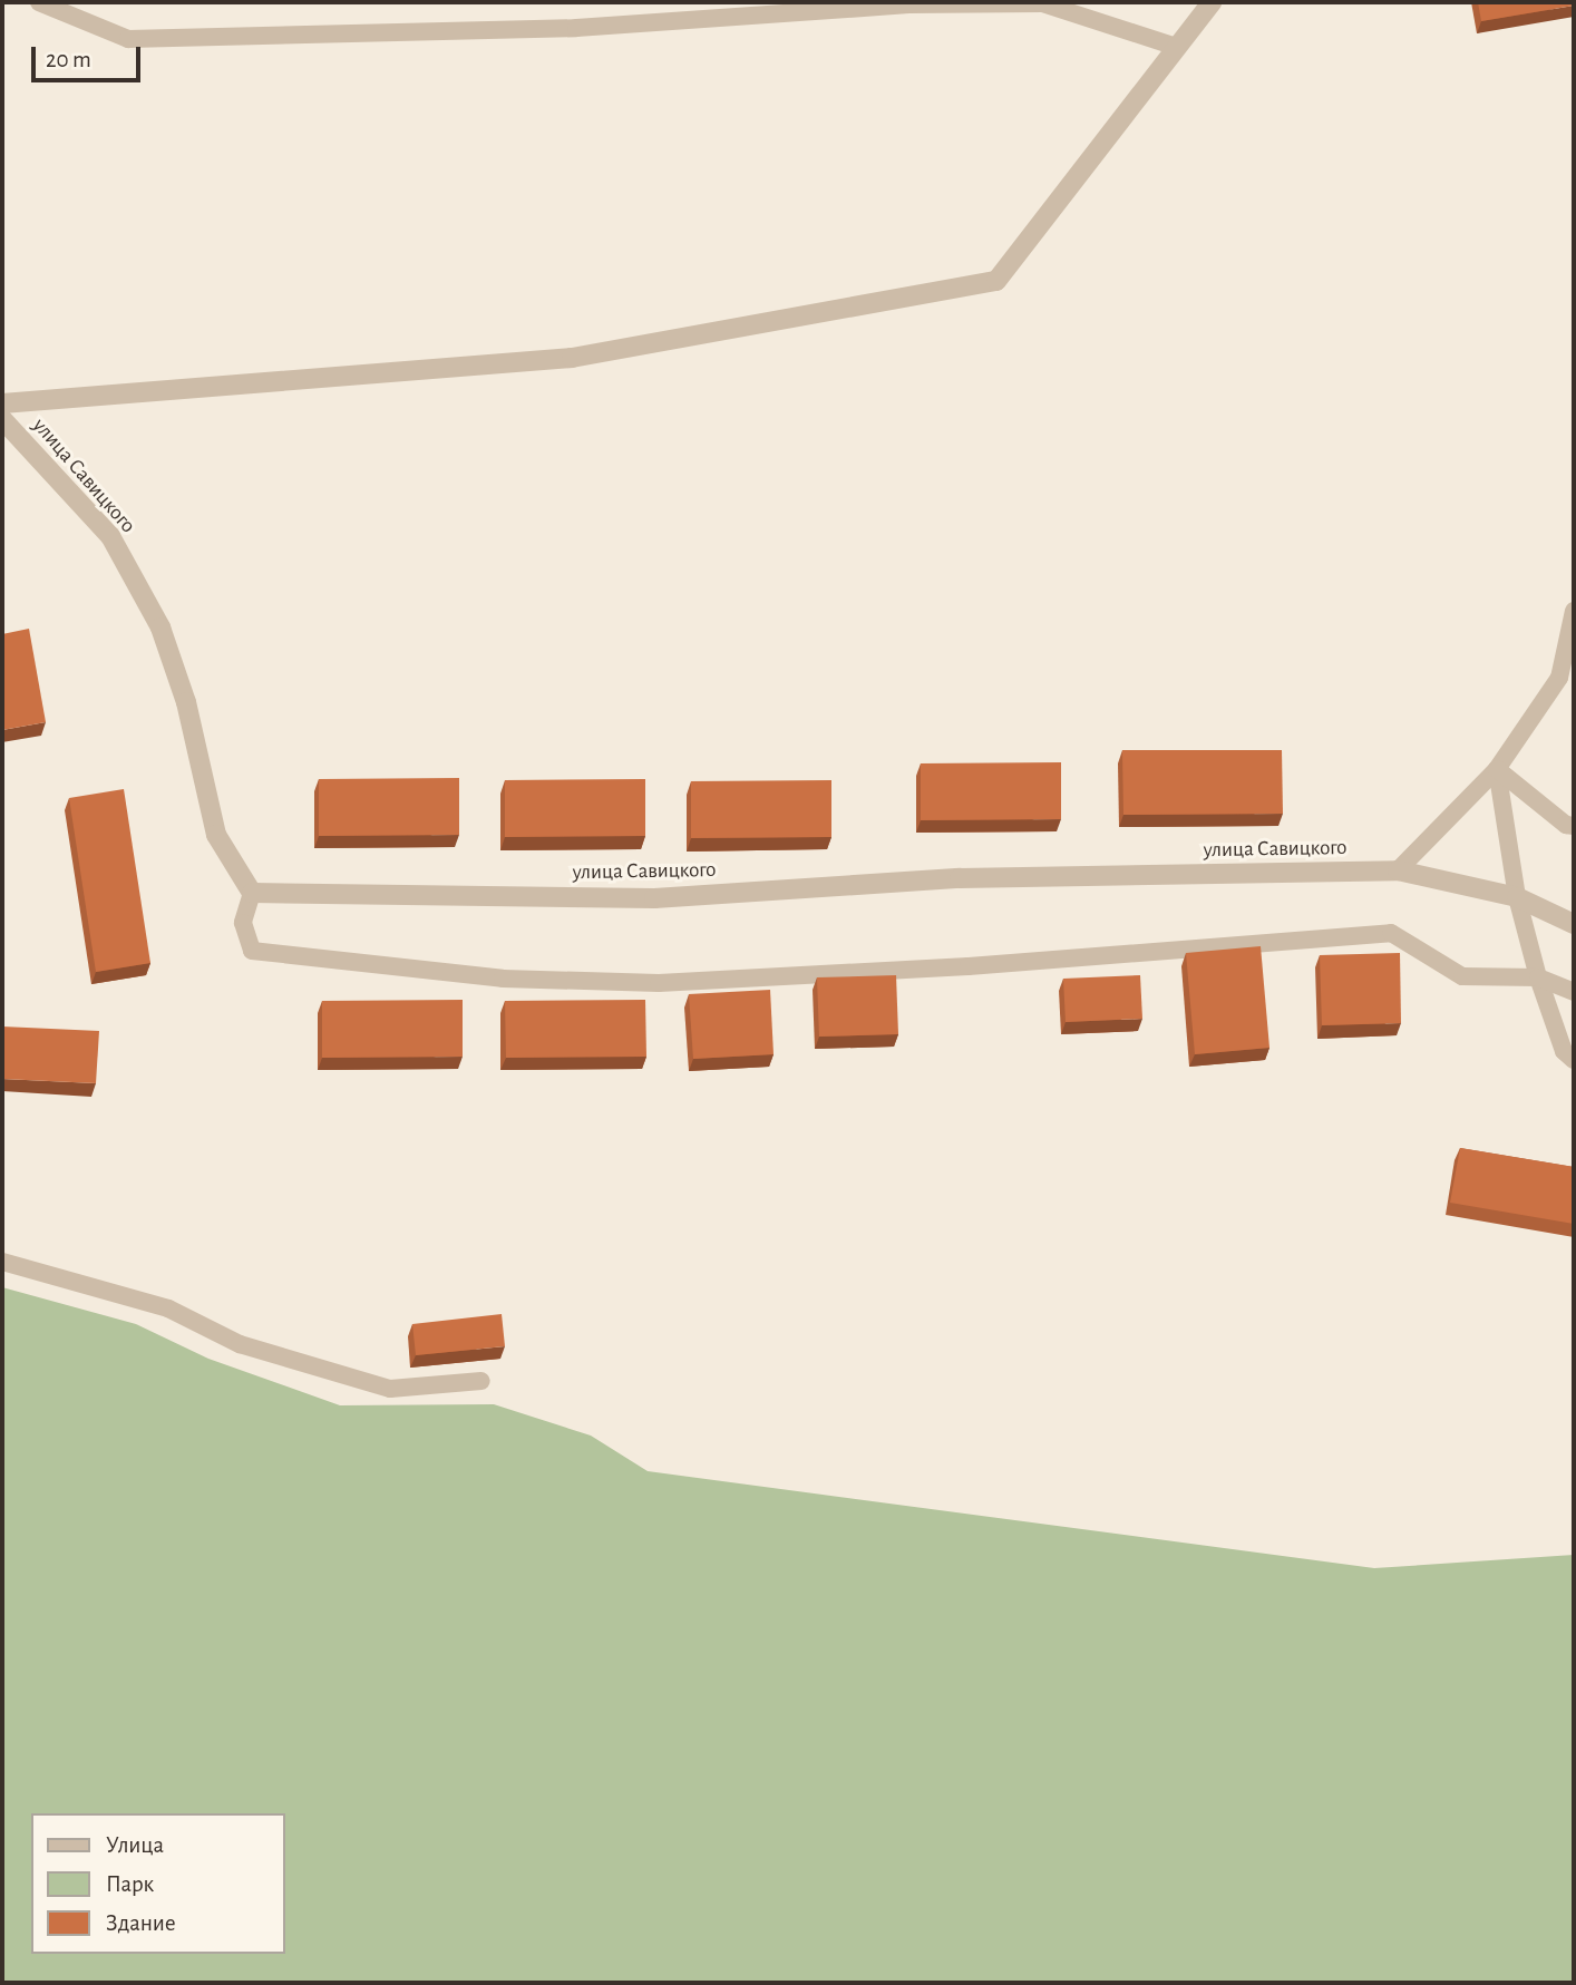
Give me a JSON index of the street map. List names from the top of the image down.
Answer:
{
  "streets": {
    "street": ["улица Савицкого"]
  },
  "legend": ["Улица", "Парк", "Здание"],
  "scale_bar": "20 m"
}
